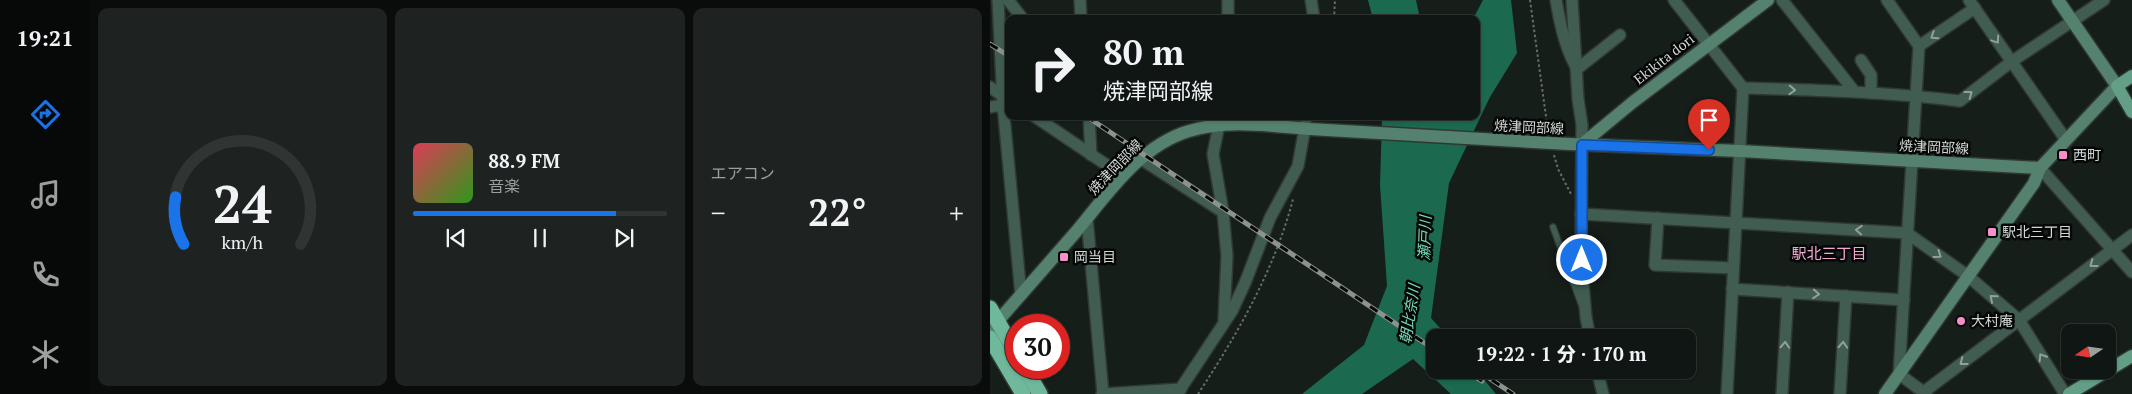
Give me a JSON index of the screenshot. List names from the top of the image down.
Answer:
{
  "streets": {
    "main road": ["Ekikita dori", "焼津岡部線"]
  },
  "crossings": [
    ["Ekikita dori", "焼津岡部線"]
  ],
  "districts": ["駅北三丁目"],
  "water": ["瀬戸川", "朝比奈川"],
  "places": {
    "transit": ["西町", "駅北三丁目", "岡当目"],
    "other": ["大村庵"]
  },
  "north": "left",
  "page": {
    "tabs": "19:21",
    "tile": "エアコン",
    "turn": ["80 m", "焼津岡部線"],
    "song": ["88.9 FM", "音楽"],
    "heat": ["−", "22°", "+"],
    "limit": "30",
    "trip": "19:22 · 1 分 · 170 m",
    "gauge": ["24", "km/h"]
  }
}
